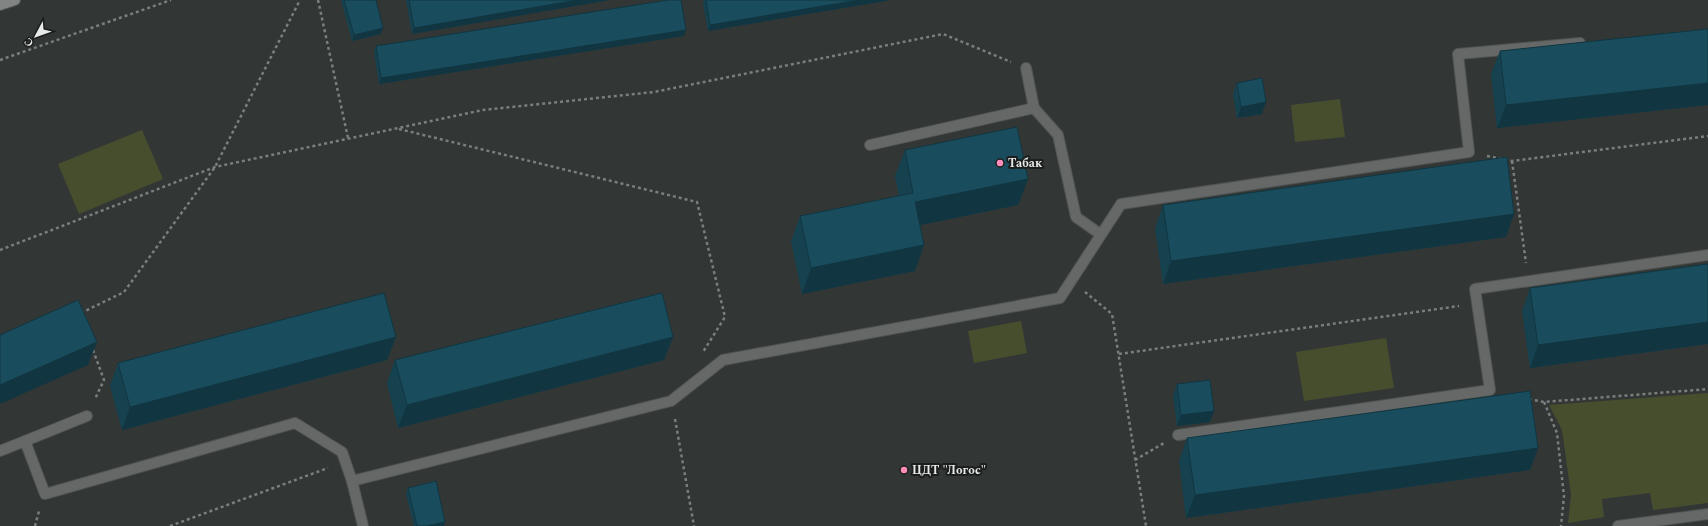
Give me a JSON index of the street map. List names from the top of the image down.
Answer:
{
  "places": ["Табак", "ЦДТ \"Логос\""],
  "north": "bottom left"
}
